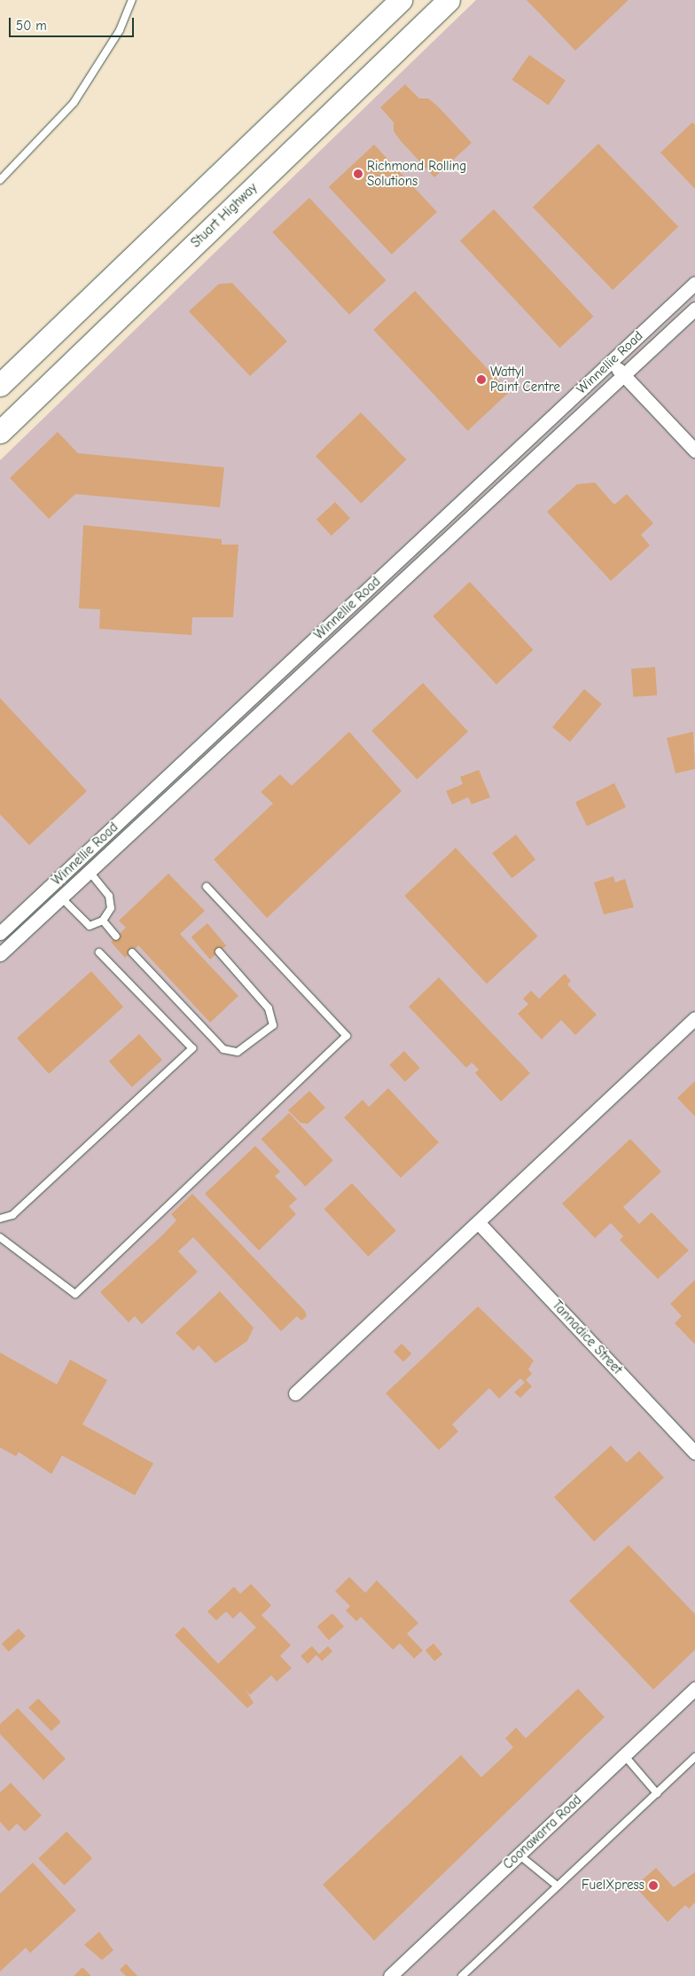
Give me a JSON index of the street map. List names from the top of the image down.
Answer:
{
  "streets": {
    "highway": ["Stuart Highway"],
    "street": ["Winnellie Road", "Tannadice Street", "Coonawarra Road"]
  },
  "places": ["Richmond Rolling Solutions", "Wattyl Paint Centre", "FuelXpress"],
  "scale_bar": "50 m"
}
